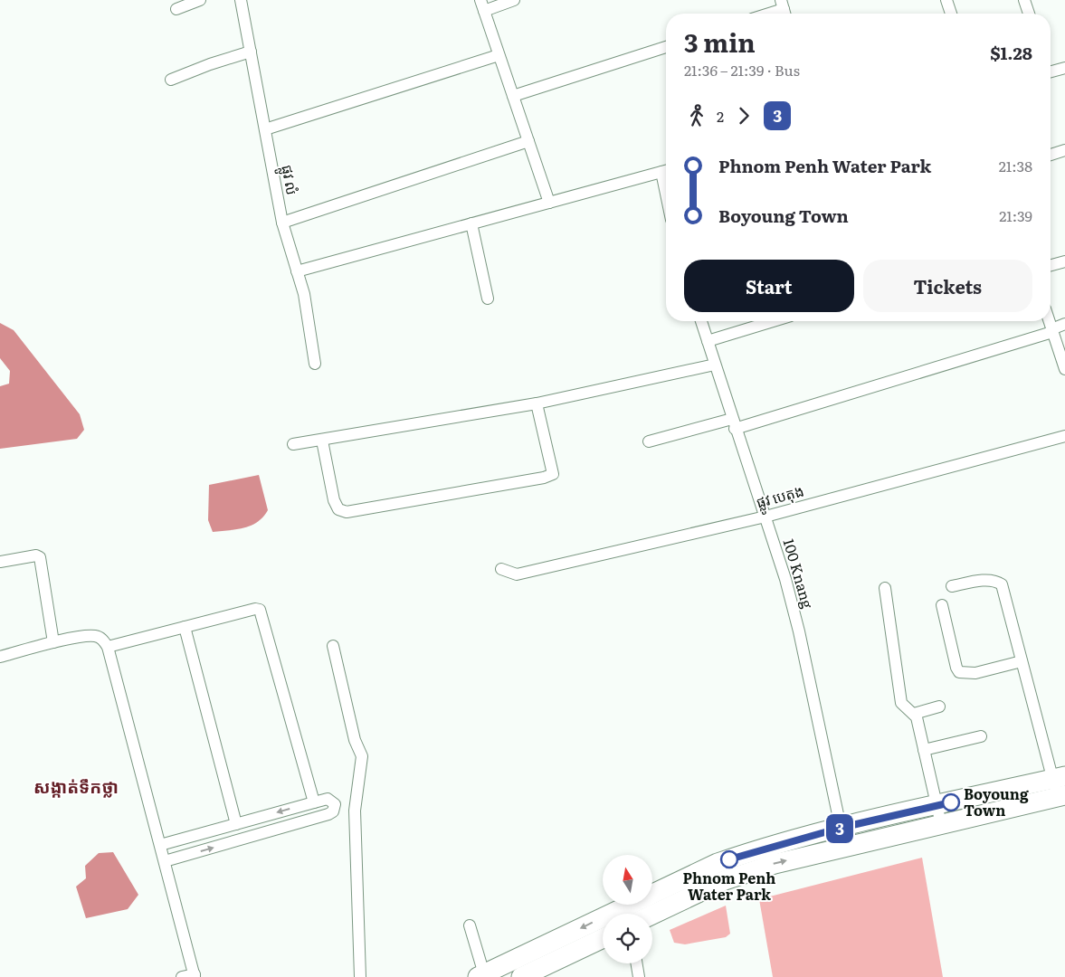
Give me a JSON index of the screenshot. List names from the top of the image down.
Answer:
{
  "streets": {
    "street": ["ផ្លូវ លំ", "ផ្លូវ បេតុង", "100 Knang"]
  },
  "crossings": [
    ["ផ្លូវ បេតុង", "100 Knang"]
  ],
  "districts": ["សង្កាត់ទឹកថ្លា"],
  "places": ["Boyoung Town", "Phnom Penh Water Park"],
  "lines": ["bus line 3"],
  "north": "top",
  "page": {
    "on_map": "3",
    "heading": ["3 min", "21:36 – 21:39 · Bus", "$1.28"],
    "legs": ["2", "3"],
    "list": [
      {
        "name": "Phnom Penh Water Park",
        "value": "21:38"
      },
      {
        "name": "Boyoung Town",
        "value": "21:39"
      }
    ],
    "buttons": ["Start", "Tickets"]
  }
}
